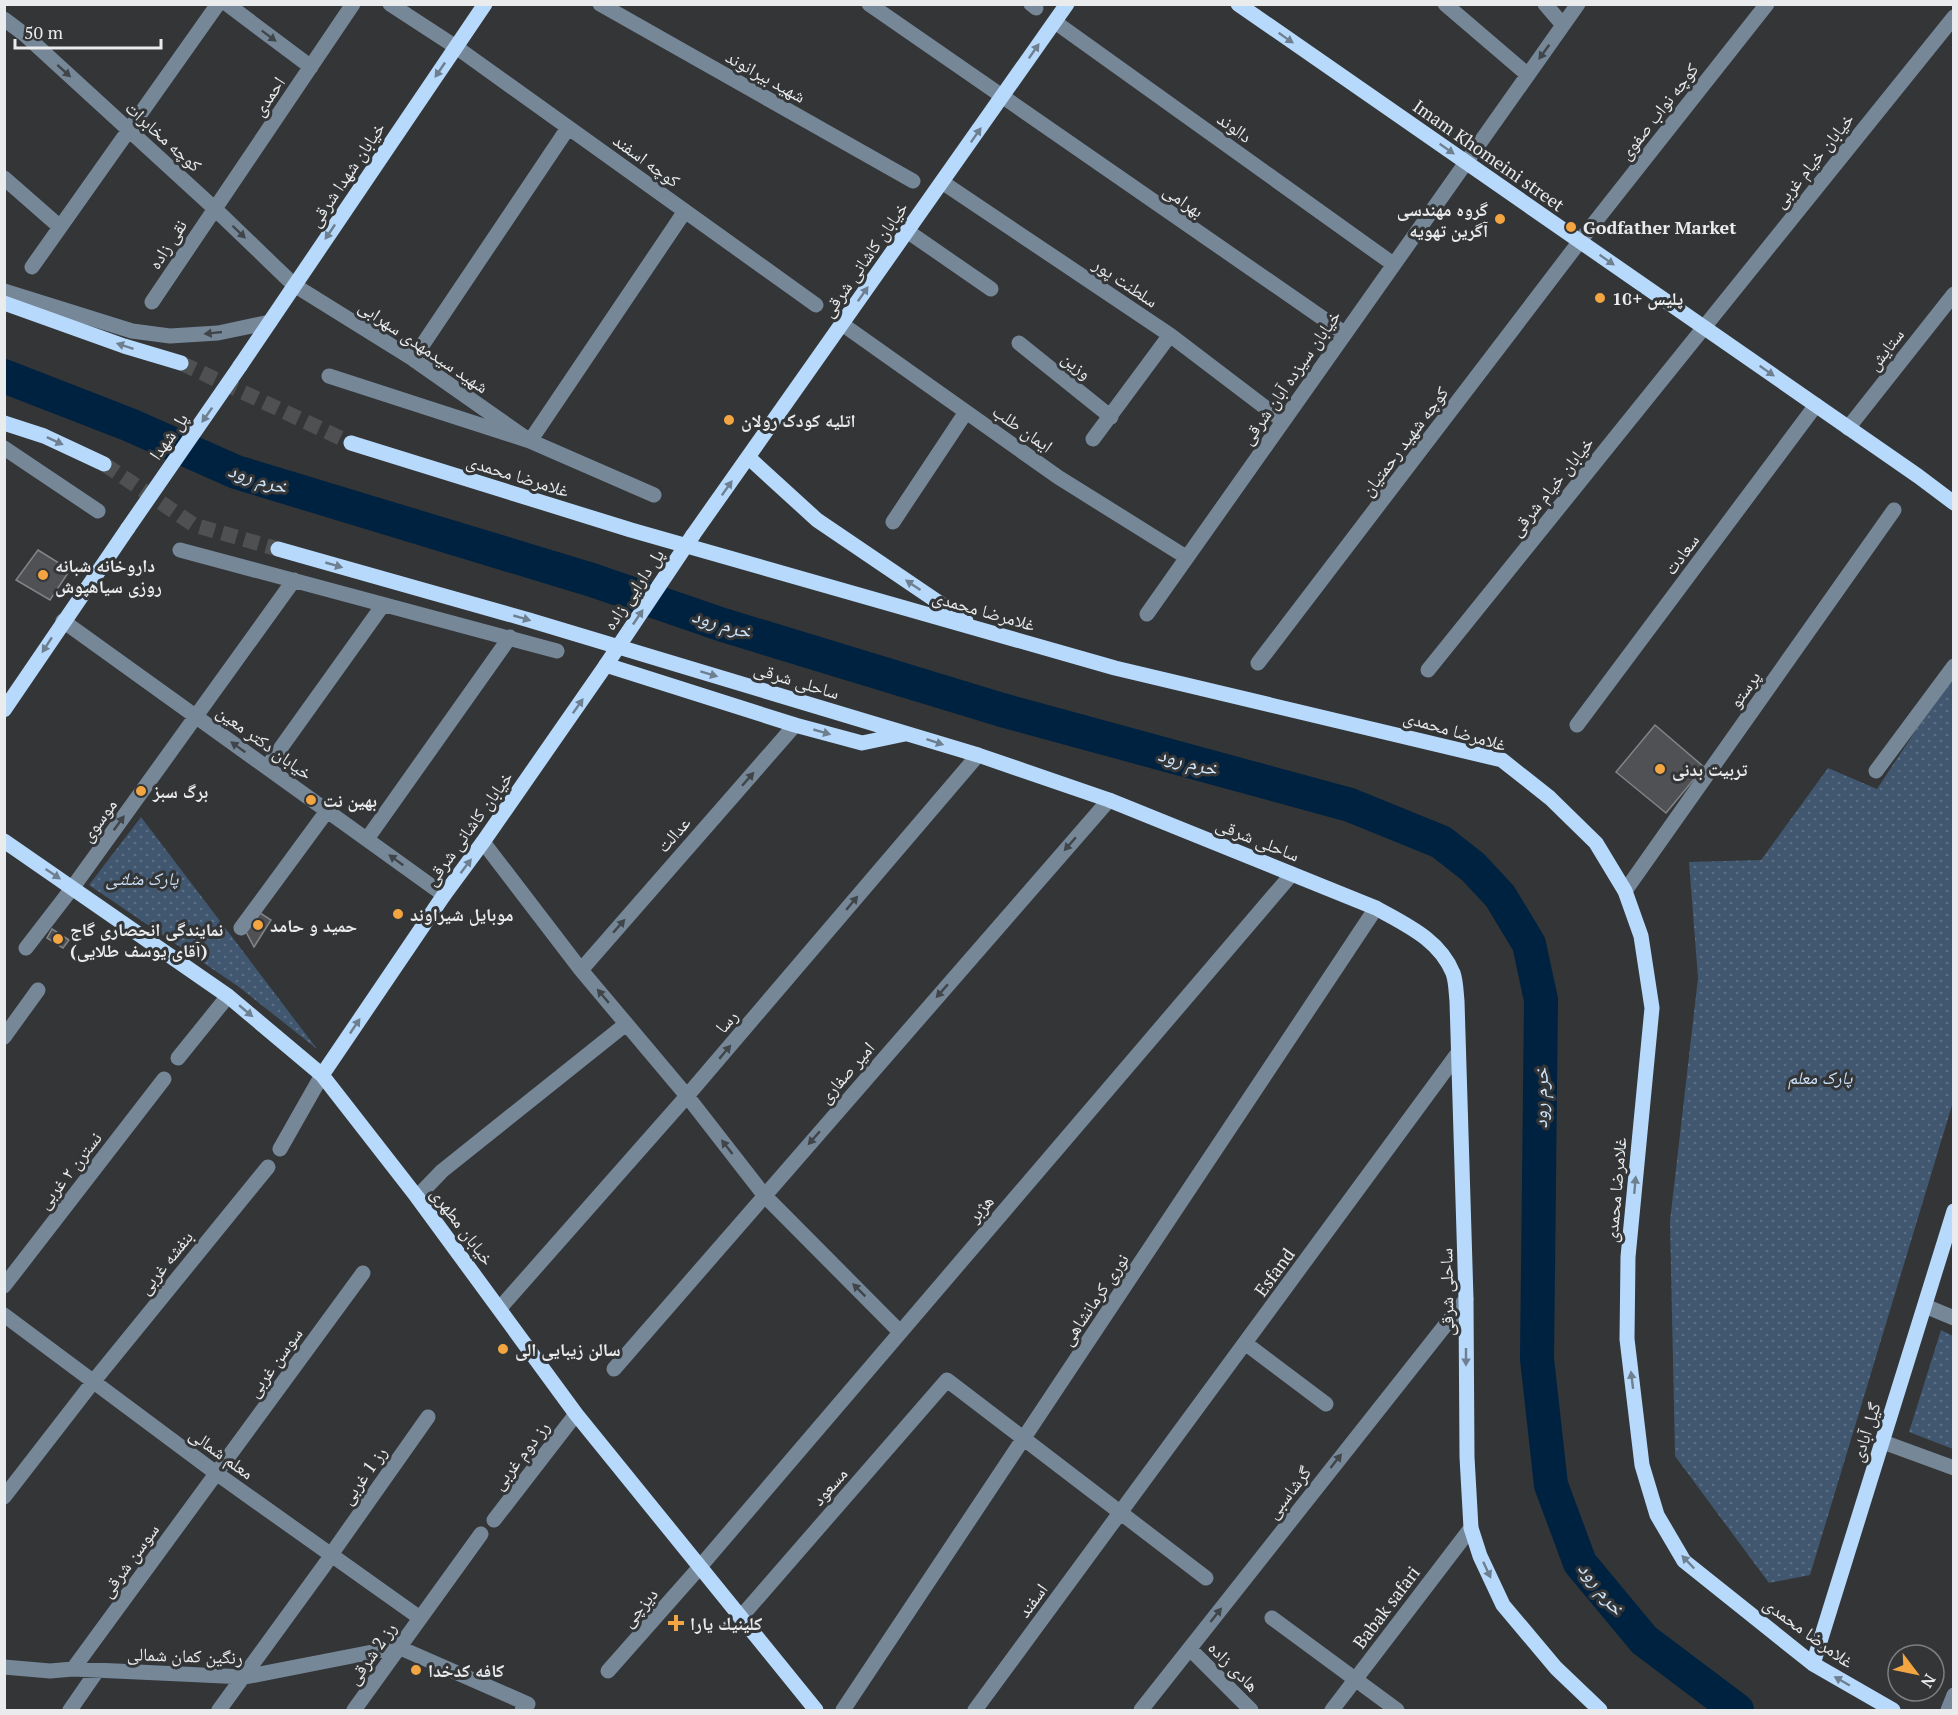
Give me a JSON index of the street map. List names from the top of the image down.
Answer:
{
  "streets": {
    "main road": [
      "Imam Khomeini street",
      "خیابان شهدا شرقی",
      "خیابان کاشانی شرقی",
      "پل شهدا",
      "غلامرضا محمدی",
      "پل دارایی زاده",
      "ساحلی شرقی",
      "خیابان مطهری",
      "گیل آبادی"
    ],
    "street": [
      "شهید بیرانوند",
      "احمدی",
      "کوچه نواب صفوی",
      "دالوند",
      "کوچه مخابرات",
      "کوچه اسفند",
      "خیابان خیام غربی",
      "بهرامی",
      "نقی زاده",
      "سلطنت پور",
      "شهید سیدمهدی سهرابی",
      "ستایش",
      "وزین",
      "خیابان سیزده آبان شرقی",
      "ایمان طلب",
      "کوچه شهید رحمتیان",
      "خیابان خیام شرقی",
      "سعادت",
      "پرستو",
      "خیابان دکتر معین",
      "موسوی",
      "عدالت",
      "رسا",
      "امیر صفاری",
      "نسترن ۲ غربی",
      "هژبر",
      "بنفشه غربی",
      "Esfand",
      "نوری کرمانشاهی",
      "سوسن غربی",
      "معلم شمالی",
      "رز دوم غربی",
      "رز 1 غربی",
      "مسعود",
      "گرشاسبی",
      "سوسن شرقی",
      "اسفند",
      "دیزچی",
      "Babak safari",
      "رز 2 شرقی",
      "رنگین کمان شمالی",
      "هادی زاده"
    ]
  },
  "crossings": [
    ["احمدی", "کوچه مخابرات"],
    ["احمدی", "نقی زاده"],
    ["کوچه نواب صفوی", "Imam Khomeini street"],
    ["کوچه نواب صفوی", "کوچه شهید رحمتیان"],
    ["دالوند", "خیابان کاشانی شرقی"],
    ["دالوند", "خیابان سیزده آبان شرقی"],
    ["کوچه مخابرات", "خیابان شهدا شرقی"],
    ["کوچه مخابرات", "نقی زاده"],
    ["کوچه مخابرات", "شهید سیدمهدی سهرابی"],
    ["Imam Khomeini street", "خیابان خیام غربی"],
    ["Imam Khomeini street", "ستایش"],
    ["Imam Khomeini street", "خیابان سیزده آبان شرقی"],
    ["Imam Khomeini street", "کوچه شهید رحمتیان"],
    ["Imam Khomeini street", "خیابان خیام شرقی"],
    ["Imam Khomeini street", "سعادت"],
    ["کوچه اسفند", "خیابان شهدا شرقی"],
    ["خیابان خیام غربی", "خیابان خیام شرقی"],
    ["خیابان شهدا شرقی", "شهید سیدمهدی سهرابی"],
    ["خیابان شهدا شرقی", "پل شهدا"],
    ["بهرامی", "خیابان کاشانی شرقی"],
    ["بهرامی", "خیابان سیزده آبان شرقی"],
    ["خیابان کاشانی شرقی", "سلطنت پور"],
    ["خیابان کاشانی شرقی", "ایمان طلب"],
    ["خیابان کاشانی شرقی", "پل دارایی زاده"],
    ["خیابان کاشانی شرقی", "خیابان دکتر معین"],
    ["خیابان کاشانی شرقی", "خیابان مطهری"],
    ["سلطنت پور", "خیابان سیزده آبان شرقی"],
    ["خیابان سیزده آبان شرقی", "ایمان طلب"],
    ["پل شهدا", "خیابان دکتر معین"],
    ["غلامرضا محمدی", "پرستو"],
    ["غلامرضا محمدی", "گیل آبادی"],
    ["ساحلی شرقی", "رسا"],
    ["ساحلی شرقی", "امیر صفاری"],
    ["ساحلی شرقی", "هژبر"],
    ["ساحلی شرقی", "Esfand"],
    ["ساحلی شرقی", "نوری کرمانشاهی"],
    ["ساحلی شرقی", "گرشاسبی"],
    ["ساحلی شرقی", "Babak safari"],
    ["خیابان دکتر معین", "موسوی"],
    ["موسوی", "خیابان مطهری"],
    ["رسا", "خیابان مطهری"],
    ["هژبر", "خیابان مطهری"],
    ["هژبر", "دیزچی"],
    ["خیابان مطهری", "رز دوم غربی"],
    ["خیابان مطهری", "مسعود"],
    ["خیابان مطهری", "دیزچی"],
    ["بنفشه غربی", "معلم شمالی"],
    ["Esfand", "اسفند"],
    ["نوری کرمانشاهی", "مسعود"],
    ["سوسن غربی", "معلم شمالی"],
    ["سوسن غربی", "سوسن شرقی"],
    ["معلم شمالی", "رز 1 غربی"],
    ["معلم شمالی", "سوسن شرقی"],
    ["معلم شمالی", "رز 2 شرقی"],
    ["رز 1 غربی", "رنگین کمان شمالی"],
    ["گرشاسبی", "هادی زاده"],
    ["سوسن شرقی", "رنگین کمان شمالی"],
    ["رز 2 شرقی", "رنگین کمان شمالی"]
  ],
  "one_way": [
    "کوچه مخابرات",
    "Imam Khomeini street",
    "خیابان شهدا شرقی",
    "خیابان کاشانی شرقی",
    "پل شهدا",
    "غلامرضا محمدی",
    "پل دارایی زاده",
    "ساحلی شرقی",
    "خیابان دکتر معین",
    "موسوی",
    "عدالت",
    "رسا",
    "امیر صفاری",
    "گرشاسبی"
  ],
  "water": ["خرم رود"],
  "parks": ["پارک مثلثی", "پارک معلم"],
  "places": {
    "other": [
      "گروه مهندسی آگرین تهویه",
      "Godfather Market",
      "پلیس +10",
      "اتلیه کودک رولان",
      "داروخانه شبانه روزی سیاهپوش",
      "تربیت بدنی",
      "برگ سبز",
      "بهین نت",
      "موبایل شیراوند",
      "حمید و حامد",
      "نمایندگی انحصاری گاج (آقای یوسف طلایی)",
      "سالن زیبایی الی",
      "کافه کدخدا"
    ],
    "health": ["كلينيك يارا"]
  },
  "scale_bar": "50 m",
  "north": "bottom right"
}
